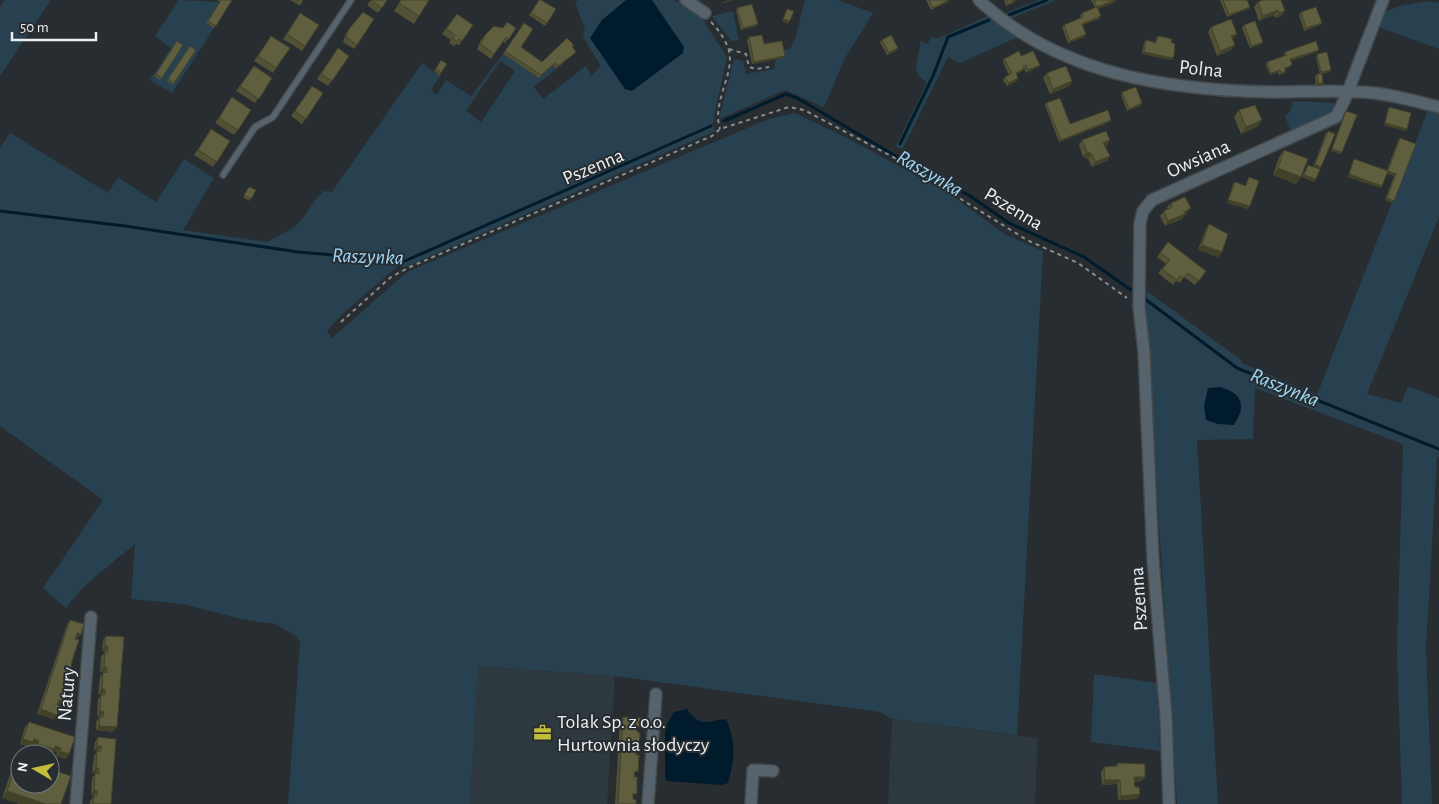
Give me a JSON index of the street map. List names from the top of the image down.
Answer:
{
  "streets": {
    "street": [
      "Polna",
      "Owsiana",
      "Pszenna",
      "Natury"
    ]
  },
  "crossings": [
    ["Polna", "Owsiana"],
    ["Owsiana", "Pszenna"]
  ],
  "water": ["Raszynka"],
  "places": {
    "office": ["Tolak Sp. z o.o. Hurtownia słodyczy"]
  },
  "scale_bar": "50 m",
  "north": "left"
}
